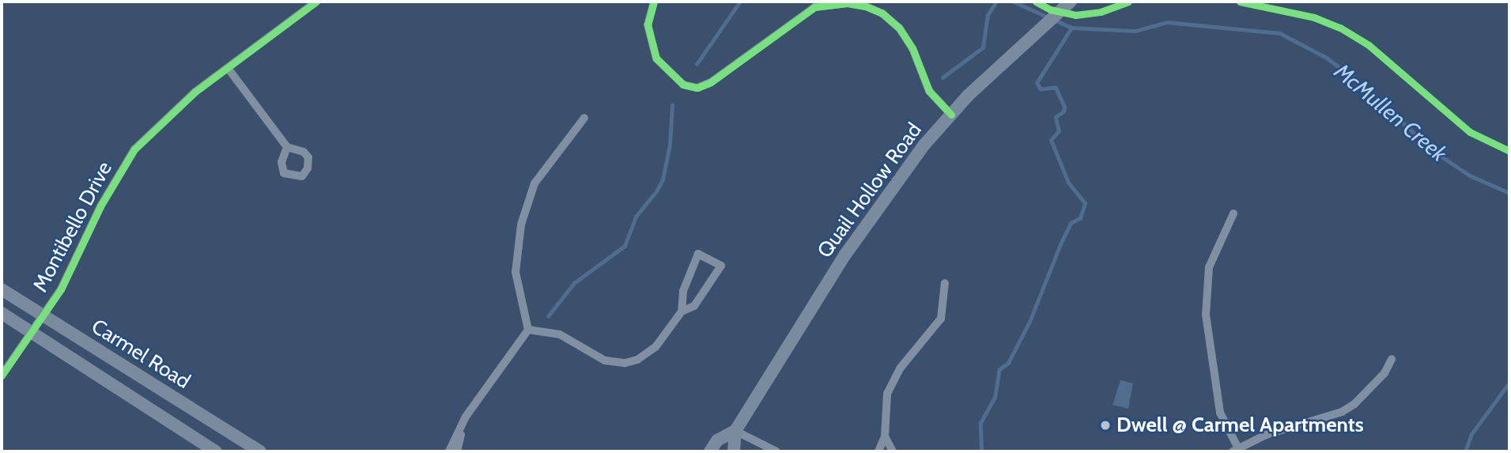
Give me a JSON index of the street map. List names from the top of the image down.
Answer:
{
  "streets": {
    "main road": ["Quail Hollow Road", "Carmel Road"],
    "street": ["Montibello Drive"]
  },
  "crossings": [
    ["Montibello Drive", "Carmel Road"]
  ],
  "water": ["McMullen Creek"],
  "places": ["Dwell @ Carmel Apartments"]
}
